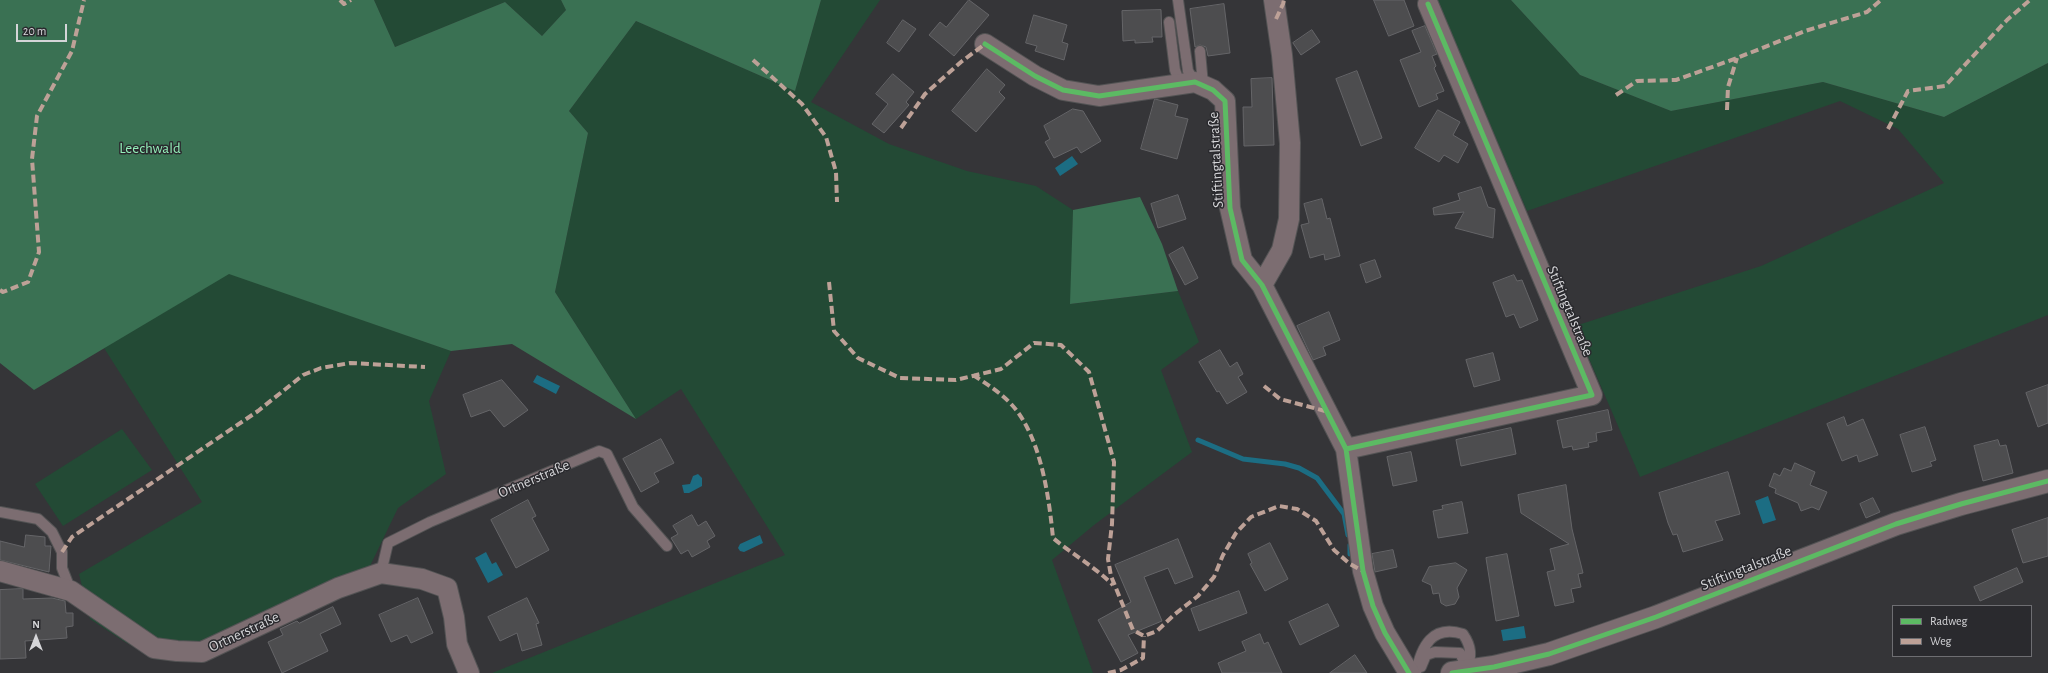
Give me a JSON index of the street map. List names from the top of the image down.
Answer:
{
  "streets": {
    "street": ["Stiftingtalstraße", "Ortnerstraße"]
  },
  "parks": ["Leechwald"],
  "legend": ["Radweg", "Weg"],
  "scale_bar": "20 m",
  "north": "top"
}
